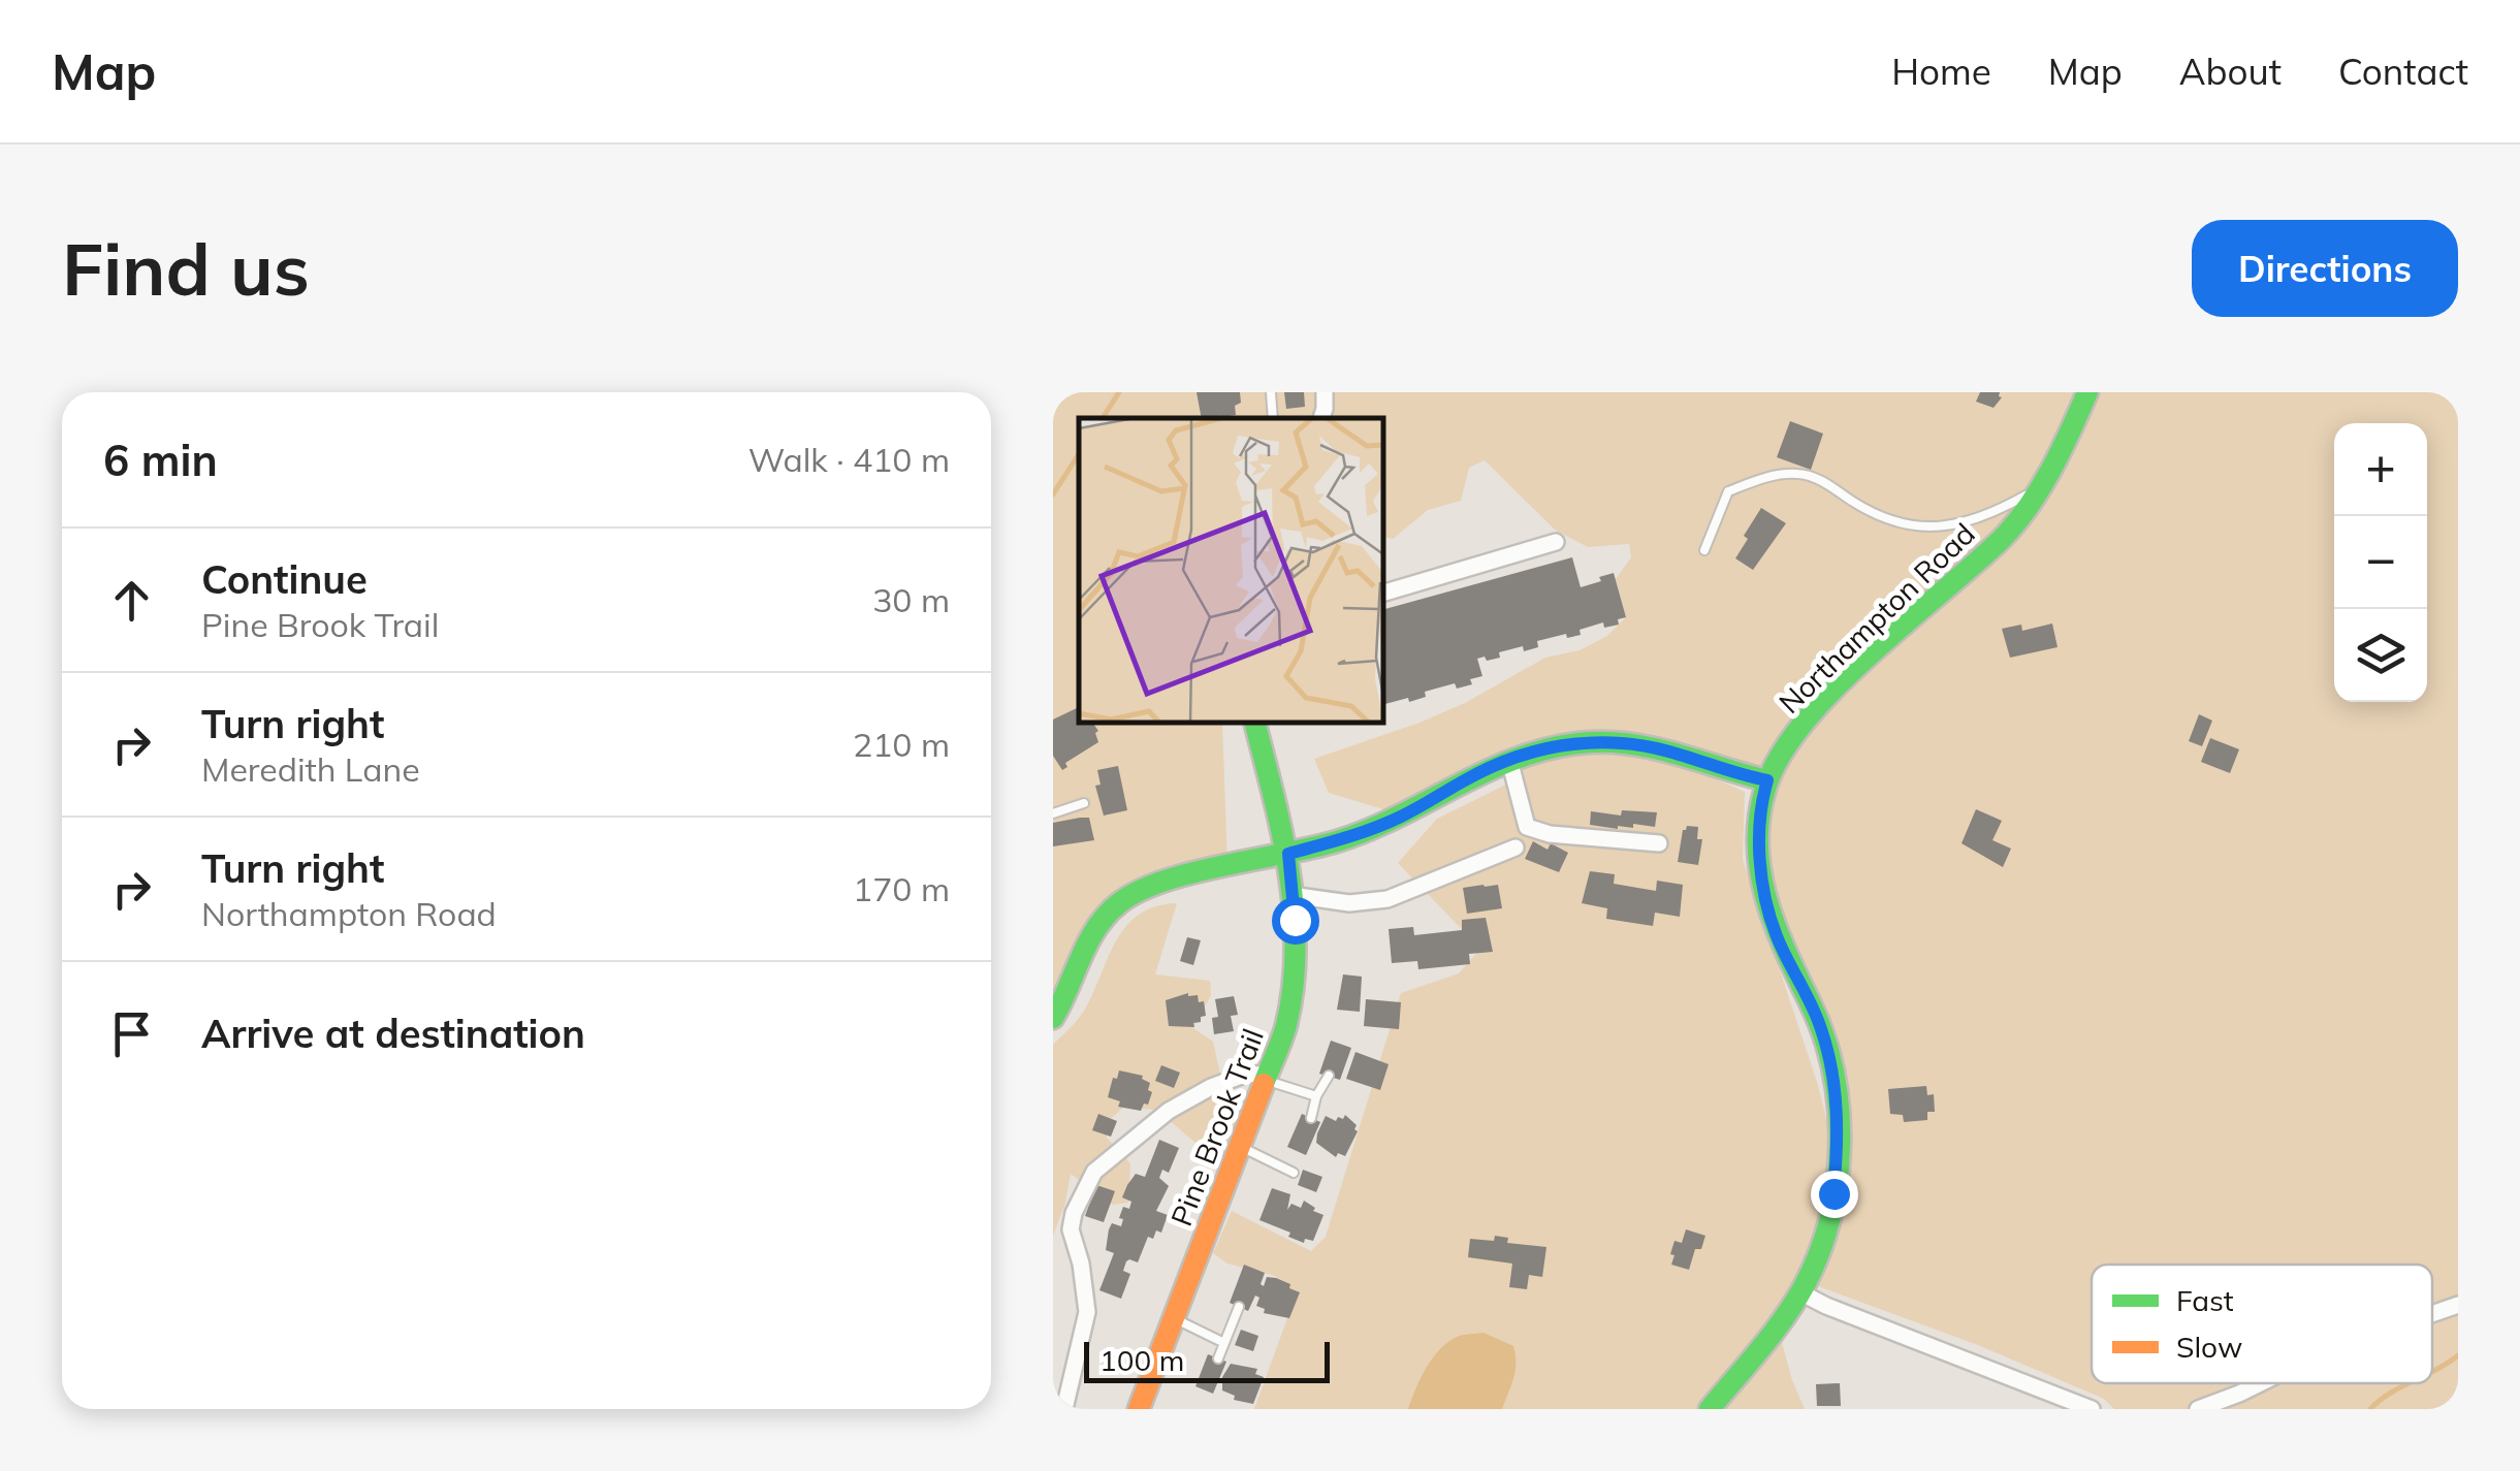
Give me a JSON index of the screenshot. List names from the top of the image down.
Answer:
{
  "streets": {
    "street": ["Northampton Road", "Pine Brook Trail"]
  },
  "legend": ["Fast", "Slow"],
  "scale_bar": "100 m",
  "page": {
    "header": "Map",
    "nav": [
      "Home",
      "Map",
      "About",
      "Contact"
    ],
    "buttons": "Directions",
    "title": "Find us",
    "heading": ["6 min", "Walk · 410 m"],
    "map_buttons": ["+", "−"],
    "list": [
      ["Continue", "Pine Brook Trail", "30 m"],
      ["Turn right", "Meredith Lane", "210 m"],
      ["Turn right", "Northampton Road", "170 m"],
      "Arrive at destination"
    ],
    "scale": "100 m"
  }
}
